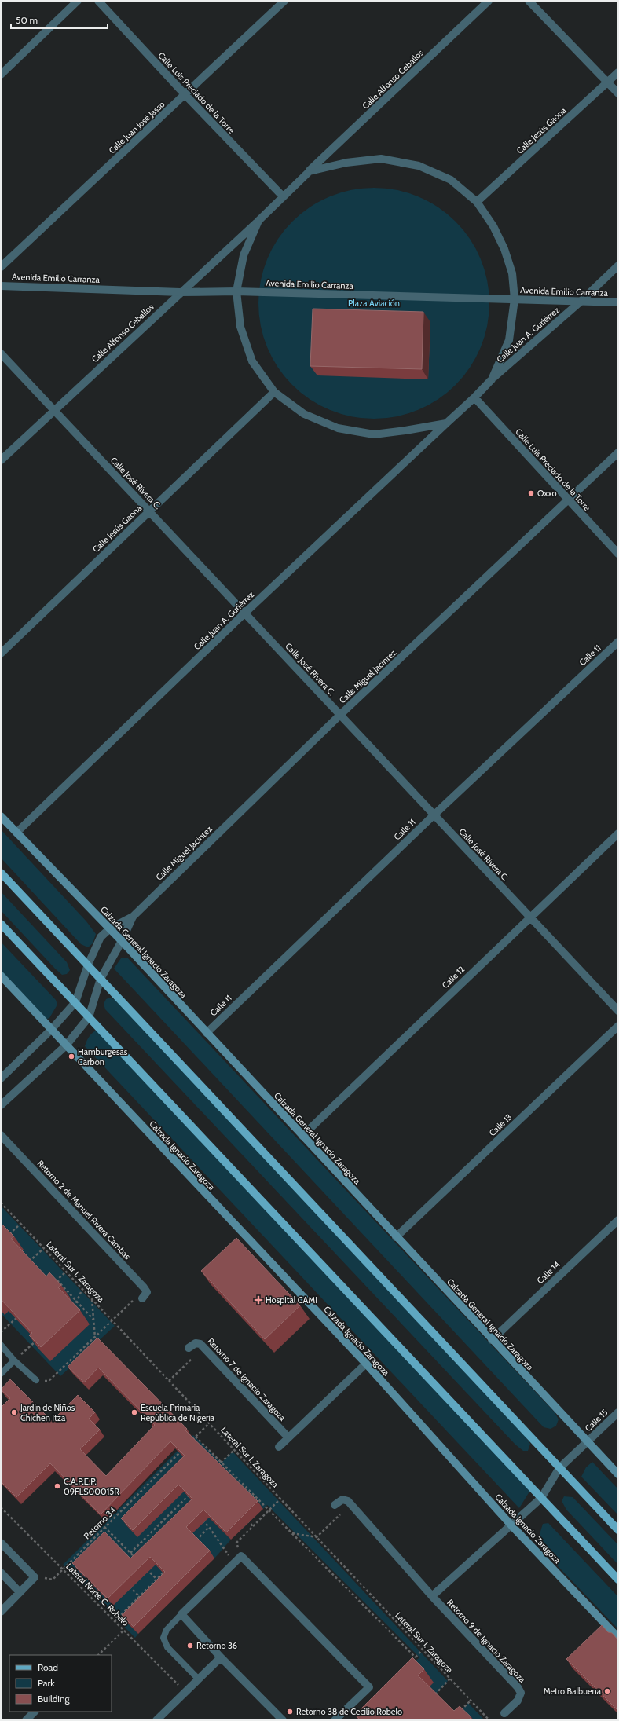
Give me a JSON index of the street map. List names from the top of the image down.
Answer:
{
  "streets": {
    "main road": ["Calzada General Ignacio Zaragoza", "Calzada Ignacio Zaragoza"],
    "street": [
      "Calle Alfonso Ceballos",
      "Calle Luis Preciado de la Torre",
      "Calle Juan José Jasso",
      "Calle Jesús Gaona",
      "Avenida Emilio Carranza",
      "Calle Juan A. Guriérrez",
      "Calle José Rivera C.",
      "Calle 11",
      "Calle Miguel Jacintez",
      "Calle 12",
      "Calle 13",
      "Retorno 2 de Manuel Rivera Cambas",
      "Calle 14",
      "Retorno 7 de Ignacio Zaragoza",
      "Calle 15",
      "Retorno 9 de Ignacio Zaragoza"
    ],
    "path": ["Lateral Sur I. Zaragoza", "Retorno 34", "Lateral Norte C. Robelo"]
  },
  "crossings": [
    ["Calle Alfonso Ceballos", "Calle Luis Preciado de la Torre"],
    ["Calle Alfonso Ceballos", "Avenida Emilio Carranza"],
    ["Calle Alfonso Ceballos", "Calle José Rivera C."],
    ["Calle Luis Preciado de la Torre", "Calle Juan José Jasso"],
    ["Calle Luis Preciado de la Torre", "Calle Juan A. Guriérrez"],
    ["Calle Luis Preciado de la Torre", "Calle Miguel Jacintez"],
    ["Calle Jesús Gaona", "Calle José Rivera C."],
    ["Avenida Emilio Carranza", "Calle Juan A. Guriérrez"],
    ["Calle Juan A. Guriérrez", "Calle José Rivera C."],
    ["Calle Juan A. Guriérrez", "Calzada General Ignacio Zaragoza"],
    ["Calle José Rivera C.", "Calle 11"],
    ["Calle José Rivera C.", "Calle Miguel Jacintez"],
    ["Calle José Rivera C.", "Calle 12"],
    ["Calle 11", "Calzada General Ignacio Zaragoza"],
    ["Calle Miguel Jacintez", "Calzada General Ignacio Zaragoza"],
    ["Calzada General Ignacio Zaragoza", "Calle 12"],
    ["Calzada General Ignacio Zaragoza", "Calle 13"],
    ["Calzada General Ignacio Zaragoza", "Calle 14"],
    ["Calzada General Ignacio Zaragoza", "Calle 15"],
    ["Calzada Ignacio Zaragoza", "Calle 15"],
    ["Retorno 34", "Lateral Norte C. Robelo"]
  ],
  "parks": ["Plaza Aviación"],
  "places": {
    "other": [
      "Oxxo",
      "Hamburgesas Carbon",
      "Jardin de Niños Chichen Itza",
      "Escuela Primaria Repùblica de Nigeria",
      "C.A.P.E.P. 09FLS00015R",
      "Retorno 36",
      "Metro Balbuena",
      "Retorno 38 de Cecilio Robelo"
    ],
    "health": ["Hospital CAMI"]
  },
  "legend": ["Road", "Park", "Building"],
  "scale_bar": "50 m"
}
